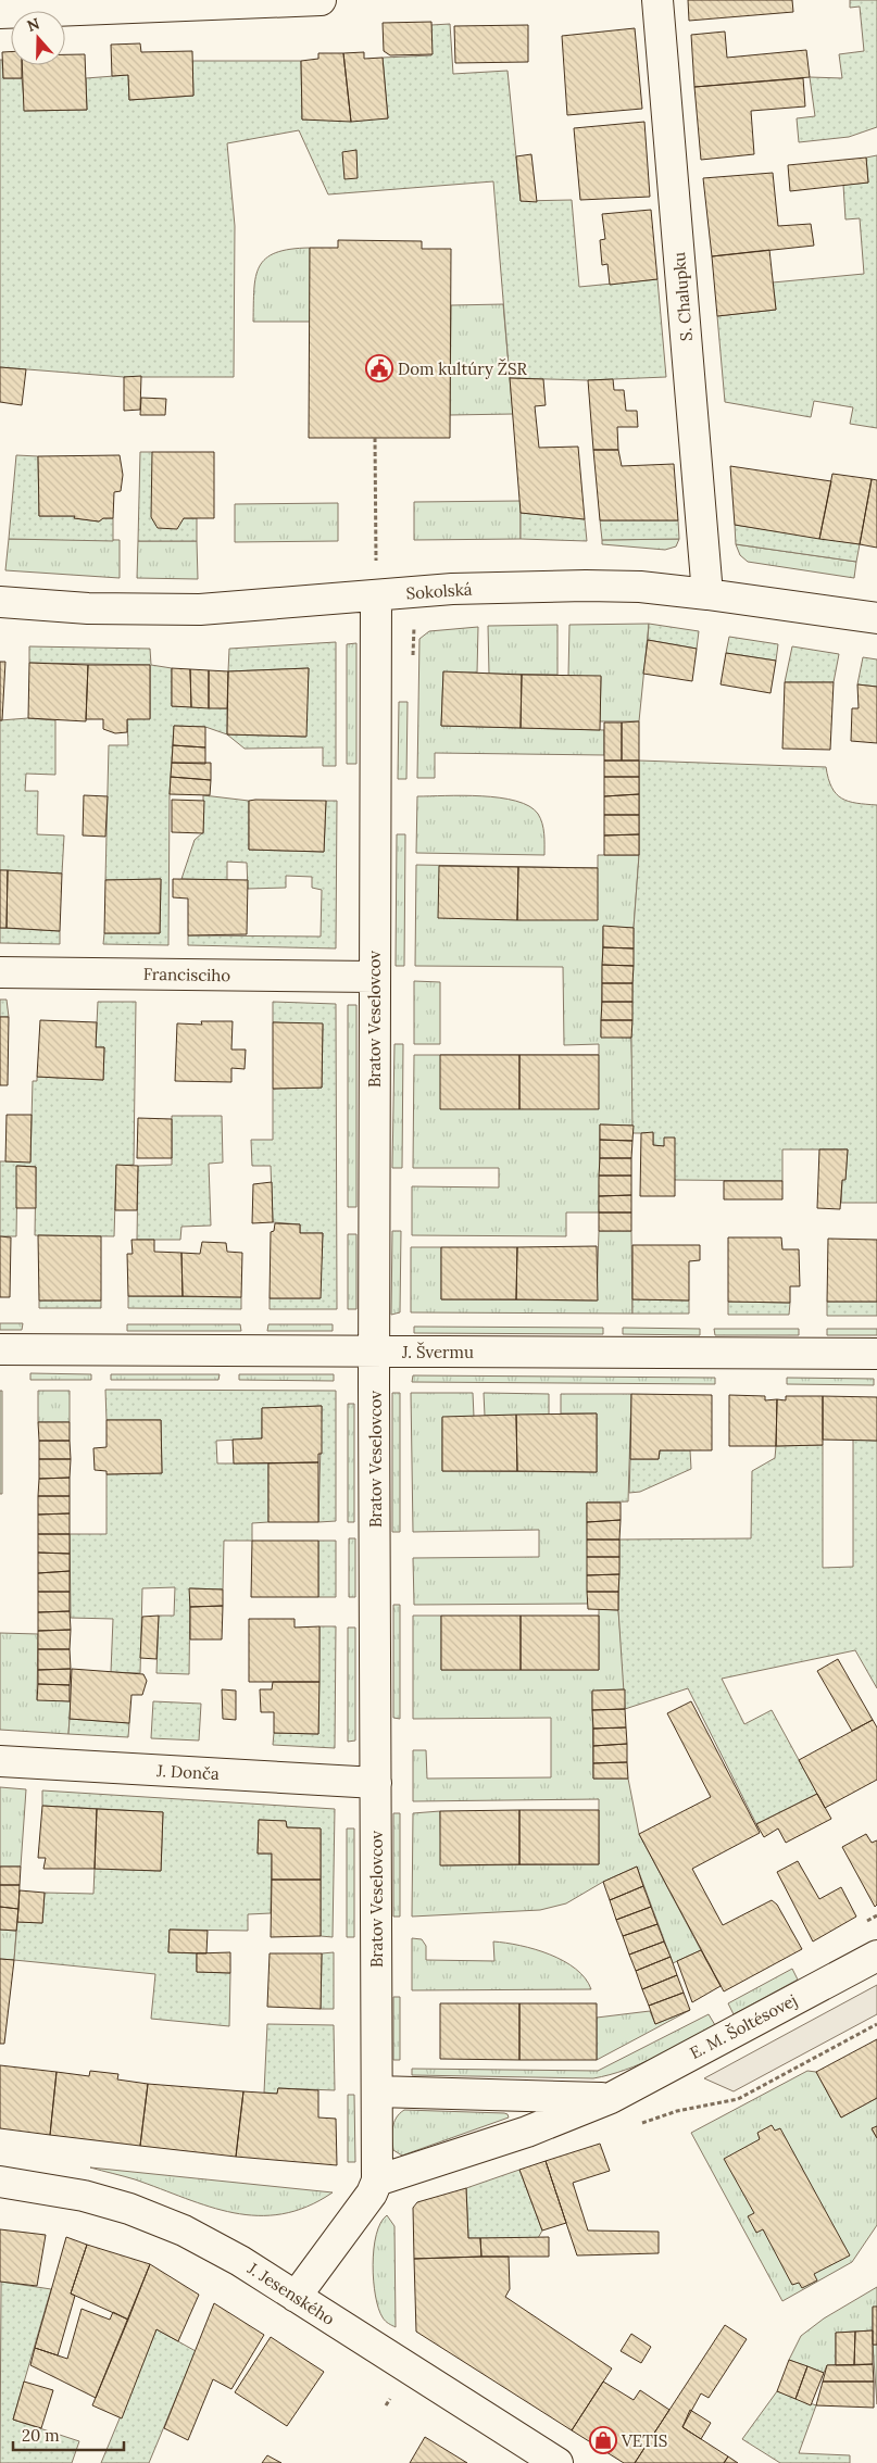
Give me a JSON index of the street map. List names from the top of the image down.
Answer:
{
  "streets": {
    "street": [
      "S. Chalupku",
      "Sokolská",
      "Francisciho",
      "Bratov Veselovcov",
      "J. Švermu",
      "J. Donča",
      "E. M. Šoltésovej",
      "J. Jesenského"
    ]
  },
  "crossings": [
    ["S. Chalupku", "Sokolská"],
    ["Sokolská", "Bratov Veselovcov"],
    ["Francisciho", "Bratov Veselovcov"],
    ["Bratov Veselovcov", "J. Švermu"],
    ["Bratov Veselovcov", "J. Donča"],
    ["Bratov Veselovcov", "E. M. Šoltésovej"],
    ["Bratov Veselovcov", "J. Jesenského"]
  ],
  "places": {
    "public building": ["Dom kultúry ŽSR"],
    "shop": ["VETIS"]
  },
  "scale_bar": "20 m",
  "north": "top"
}
